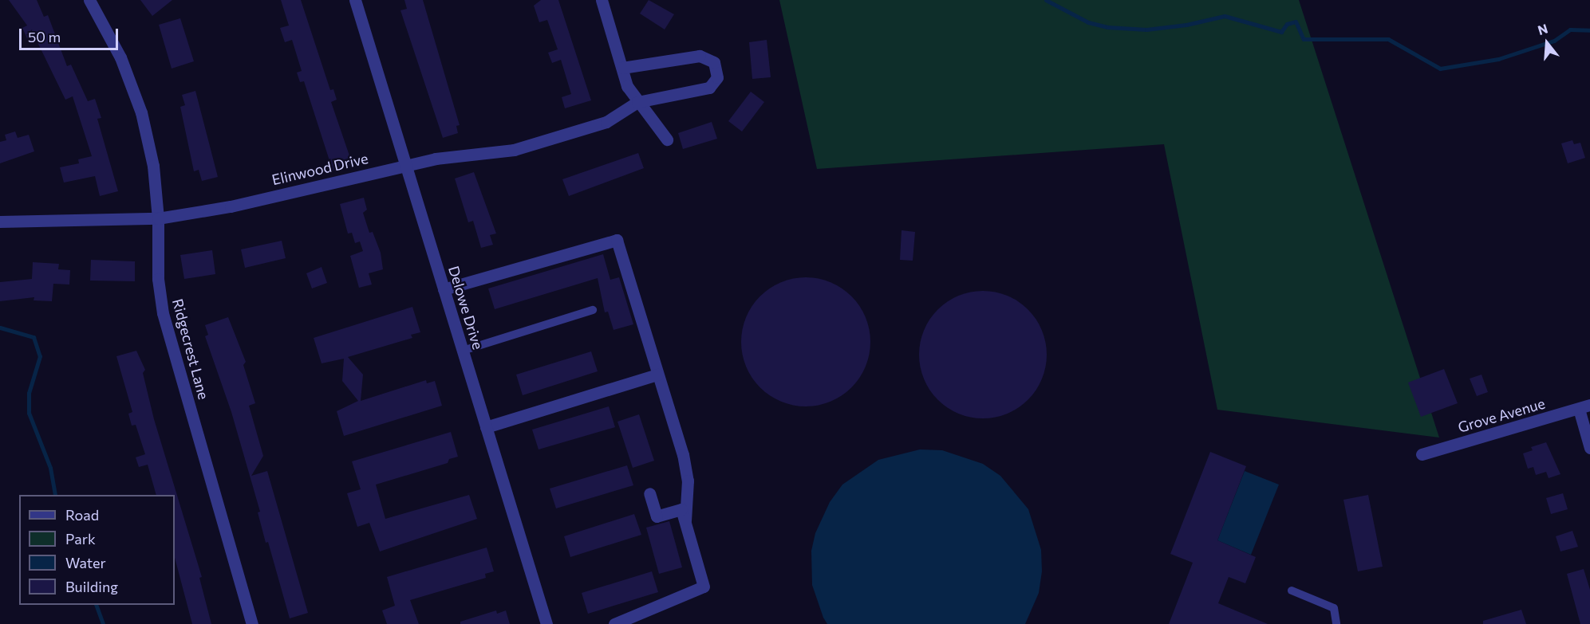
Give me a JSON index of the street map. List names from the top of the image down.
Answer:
{
  "streets": {
    "street": [
      "Elinwood Drive",
      "Delowe Drive",
      "Ridgecrest Lane",
      "Grove Avenue"
    ]
  },
  "crossings": [
    ["Elinwood Drive", "Delowe Drive"],
    ["Elinwood Drive", "Ridgecrest Lane"]
  ],
  "legend": [
    "Road",
    "Park",
    "Water",
    "Building"
  ],
  "scale_bar": "50 m",
  "north": "top"
}
